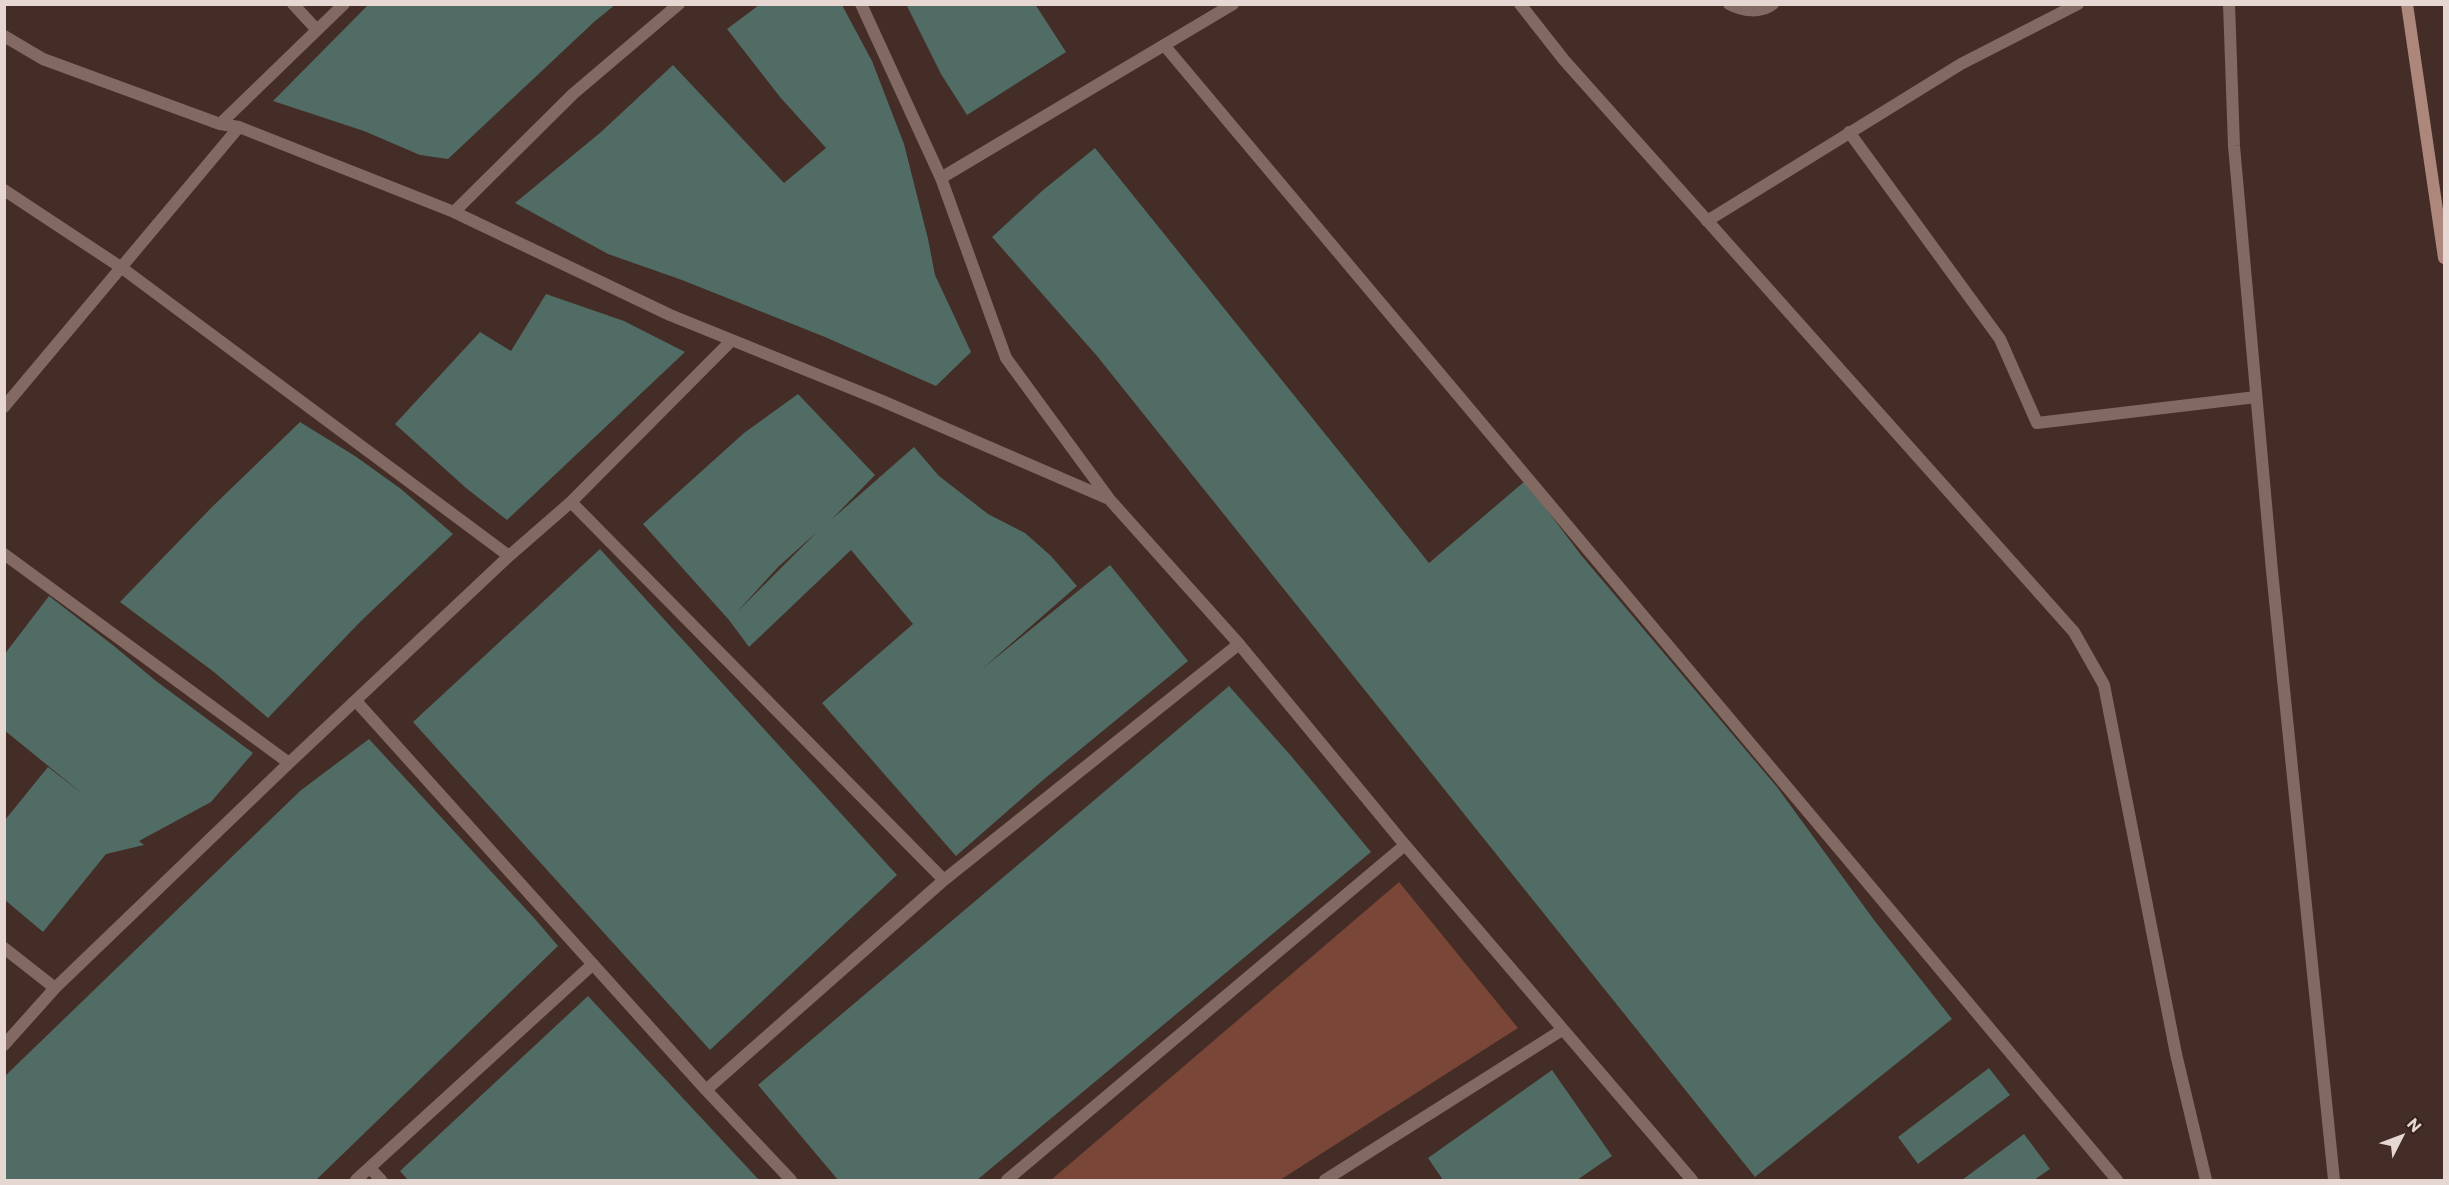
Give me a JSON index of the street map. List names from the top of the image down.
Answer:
{
  "north": "top right"
}
